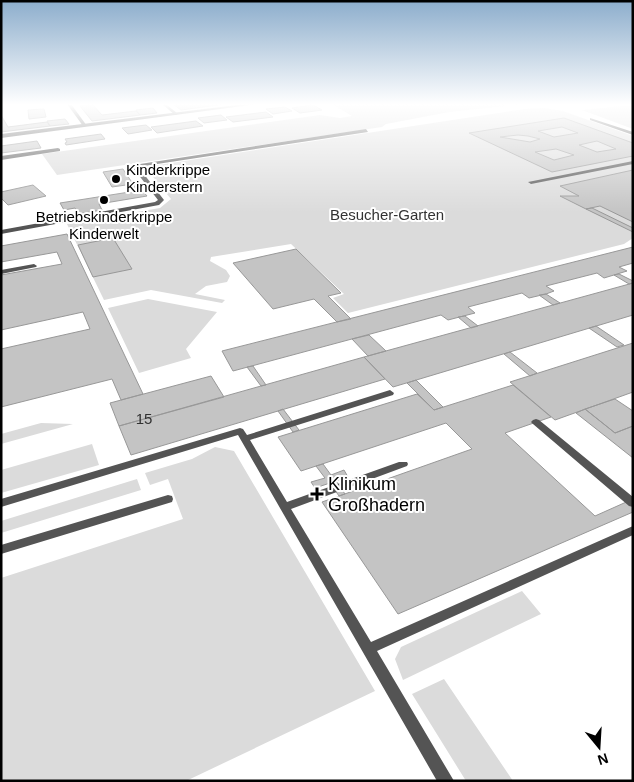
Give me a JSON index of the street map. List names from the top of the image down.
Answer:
{
  "parks": ["Besucher-Garten"],
  "places": {
    "other": ["Kinderkrippe Kinderstern", "Betriebskinderkrippe Kinderwelt"],
    "health": ["Klinikum Großhadern"]
  },
  "house_numbers": ["15"],
  "north": "bottom"
}
